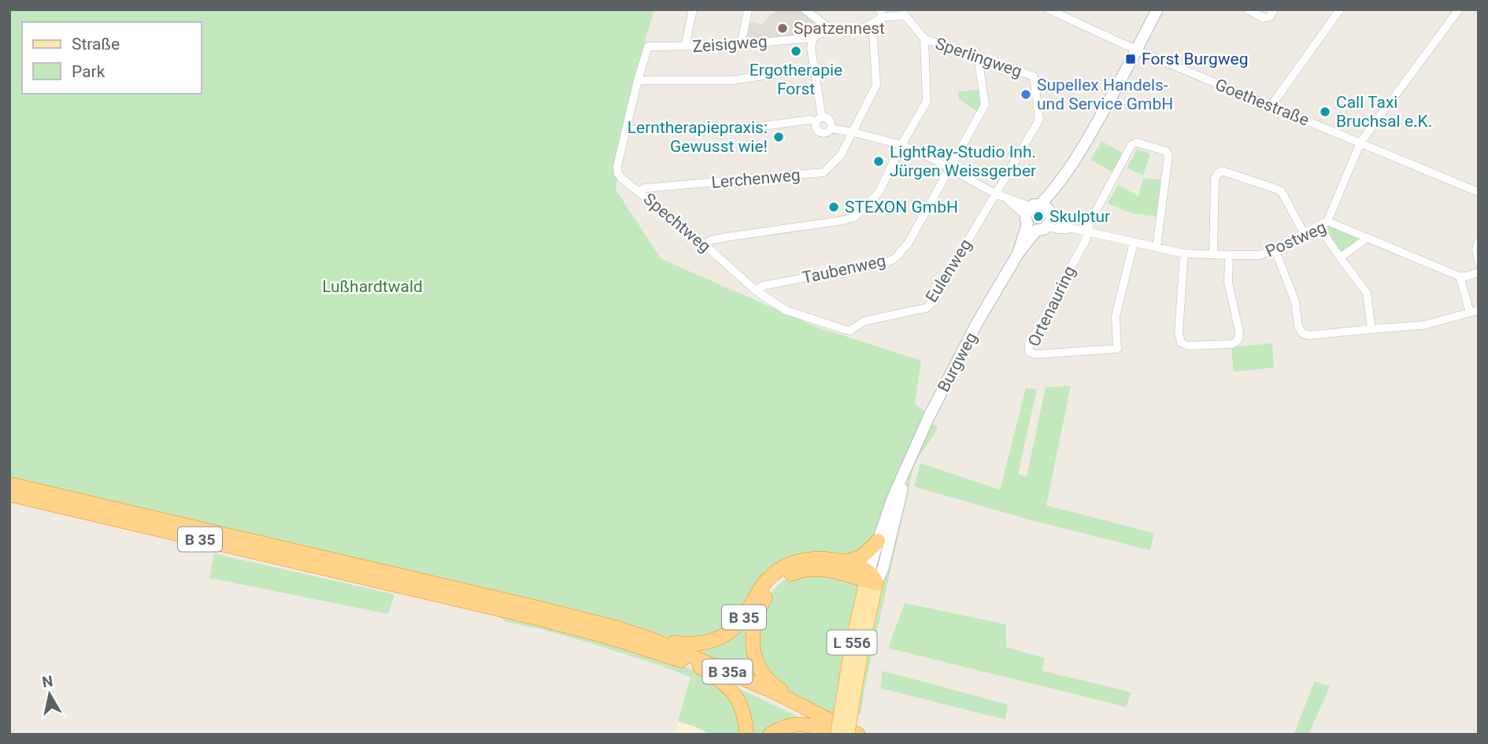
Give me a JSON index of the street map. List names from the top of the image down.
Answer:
{
  "streets": {
    "highway": ["B 35", "B 35a"],
    "main road": ["L 556"],
    "street": [
      "Zeisigweg",
      "Sperlingweg",
      "Goethestraße",
      "Lerchenweg",
      "Spechtweg",
      "Postweg",
      "Taubenweg",
      "Eulenweg",
      "Ortenauring",
      "Burgweg"
    ]
  },
  "crossings": [
    ["Zeisigweg", "Spechtweg"],
    ["Sperlingweg", "Postweg"],
    ["Sperlingweg", "Taubenweg"],
    ["Sperlingweg", "Eulenweg"],
    ["Goethestraße", "Burgweg"],
    ["Lerchenweg", "Spechtweg"],
    ["Lerchenweg", "Postweg"],
    ["Spechtweg", "Taubenweg"],
    ["Spechtweg", "Eulenweg"],
    ["Postweg", "Taubenweg"],
    ["Postweg", "Eulenweg"],
    ["Postweg", "Ortenauring"],
    ["Postweg", "Burgweg"],
    ["Burgweg", "B 35"],
    ["Burgweg", "L 556"],
    ["B 35", "L 556"],
    ["B 35", "B 35a"],
    ["L 556", "B 35a"]
  ],
  "parks": ["Lußhardtwald"],
  "places": {
    "other": [
      "Spatzennest",
      "Ergotherapie Forst",
      "Supellex Handels- und Service GmbH",
      "Call Taxi Bruchsal e.K.",
      "Lerntherapiepraxis: Gewusst wie!",
      "LightRay-Studio Inh. Jürgen Weissgerber",
      "STEXON GmbH",
      "Skulptur"
    ],
    "transit": ["Forst Burgweg"]
  },
  "legend": ["Straße", "Park"],
  "north": "top"
}
